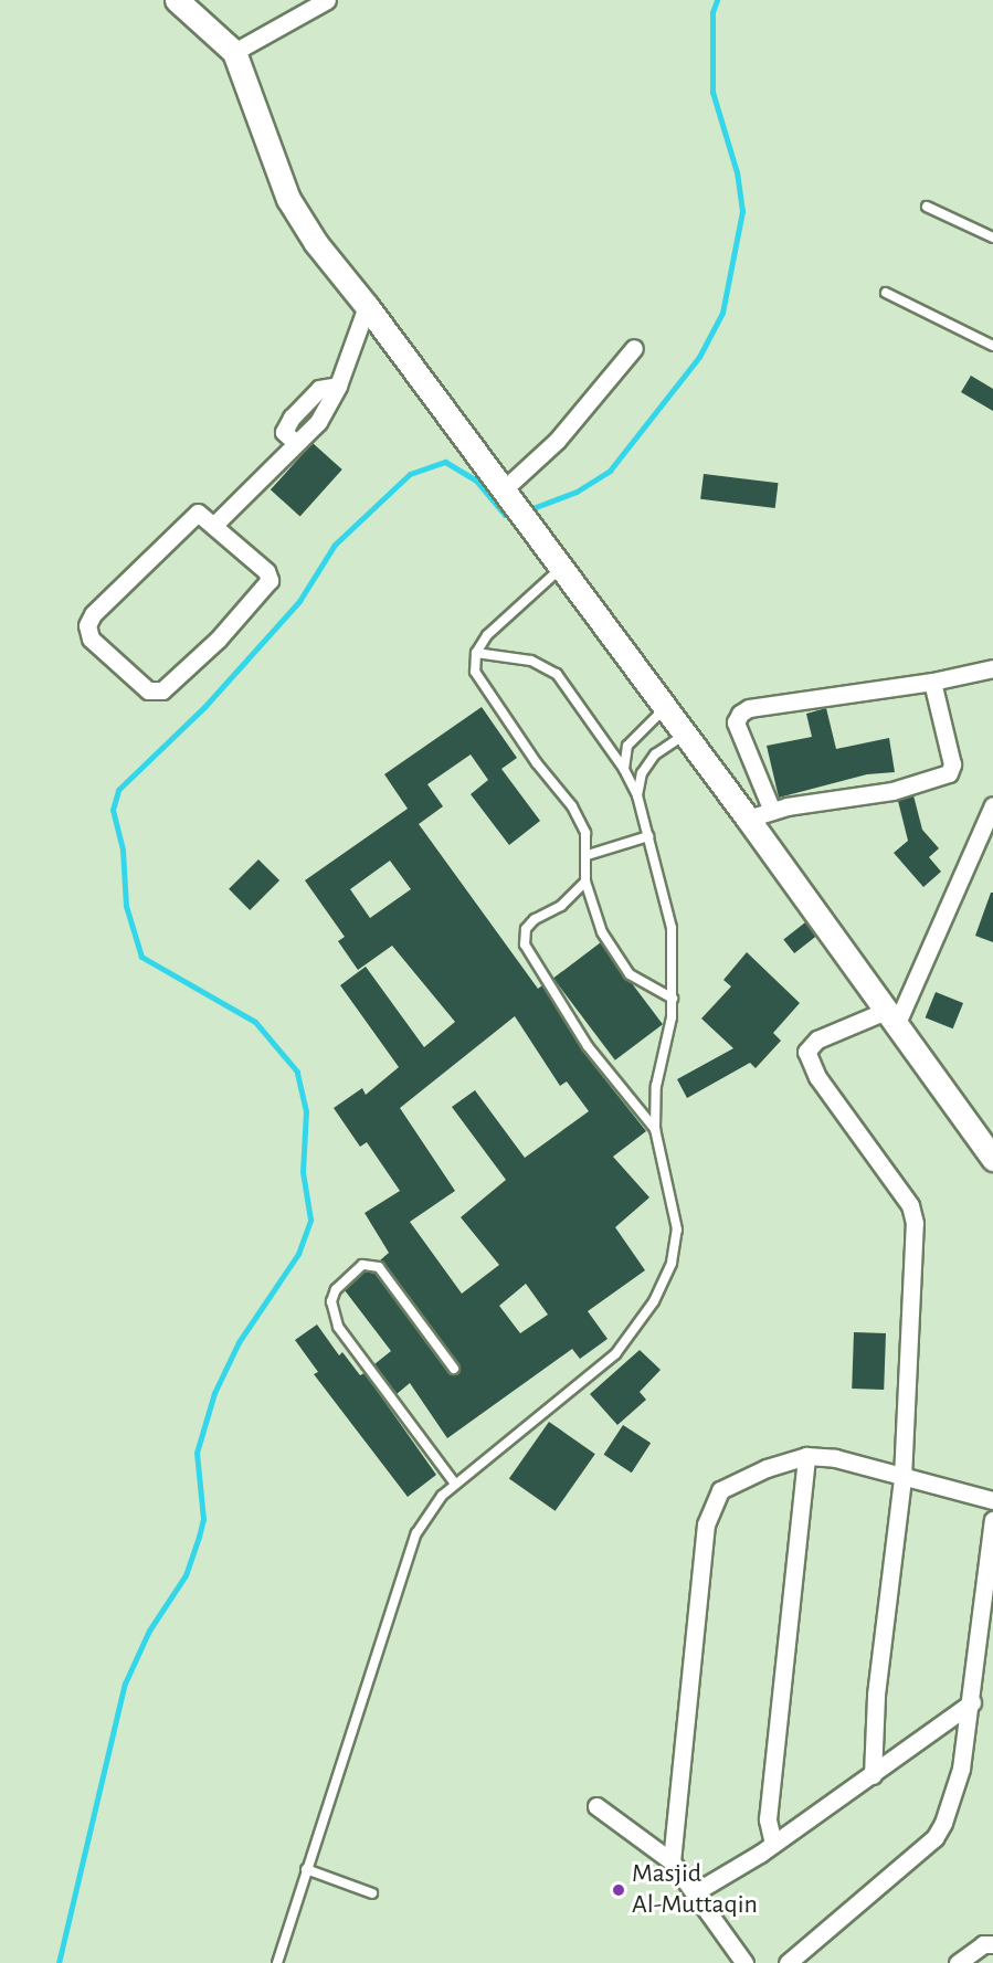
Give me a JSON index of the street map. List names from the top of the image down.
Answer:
{
  "places": ["Masjid Al-Muttaqin"]
}
